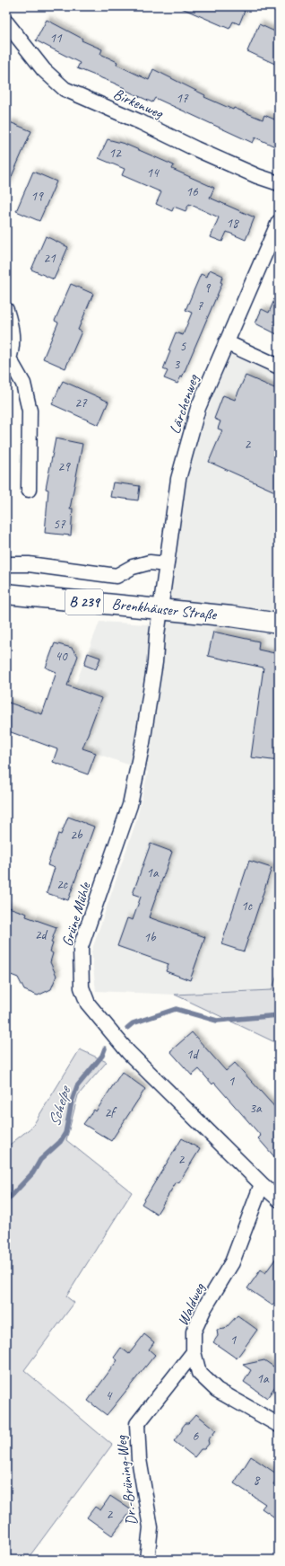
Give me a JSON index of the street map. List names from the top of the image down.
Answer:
{
  "streets": {
    "main road": ["B 239", "Brenkhäuser Straße"],
    "street": [
      "Birkenweg",
      "Lärchenweg",
      "Grüne Mühle",
      "Waldweg",
      "Dr.-Brüning-Weg"
    ]
  },
  "crossings": [
    ["Lärchenweg", "Brenkhäuser Straße"],
    ["Lärchenweg", "Grüne Mühle"],
    ["Brenkhäuser Straße", "Grüne Mühle"],
    ["Grüne Mühle", "Waldweg"],
    ["Waldweg", "Dr.-Brüning-Weg"]
  ],
  "water": ["Schelpe"],
  "house_numbers": [
    "11",
    "17",
    "12",
    "14",
    "16",
    "19",
    "18",
    "21",
    "9",
    "7",
    "5",
    "3",
    "27",
    "2",
    "29",
    "57",
    "40",
    "2b",
    "1a",
    "2c",
    "1c",
    "2d",
    "1b",
    "1d",
    "1",
    "3a",
    "2f",
    "2",
    "1",
    "1a",
    "4",
    "6",
    "8",
    "2"
  ]
}
